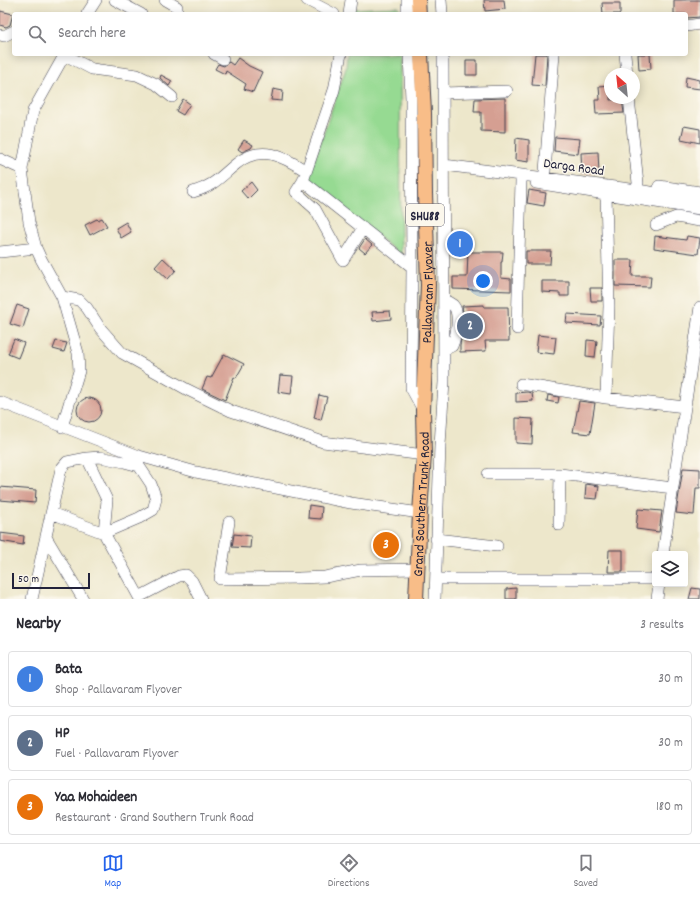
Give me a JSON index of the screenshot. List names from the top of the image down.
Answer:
{
  "streets": {
    "main road": ["SHU88", "Pallavaram Flyover", "Grand Southern Trunk Road"],
    "street": ["Darga Road"]
  },
  "crossings": [
    ["SHU88", "Pallavaram Flyover"],
    ["SHU88", "Grand Southern Trunk Road"],
    ["Pallavaram Flyover", "Grand Southern Trunk Road"]
  ],
  "scale_bar": "50 m",
  "north": "top left",
  "page": {
    "search": "Search here",
    "pins": ["1", "2", "3"],
    "scale": "50 m",
    "heading": ["Nearby", "3 results"],
    "list": [
      {
        "mark": "1",
        "name": "Bata",
        "note": "Shop · Pallavaram Flyover",
        "value": "30 m"
      },
      {
        "mark": "2",
        "name": "HP",
        "note": "Fuel · Pallavaram Flyover",
        "value": "30 m"
      },
      {
        "mark": "3",
        "name": "Yaa Mohaideen",
        "note": "Restaurant · Grand Southern Trunk Road",
        "value": "180 m"
      }
    ],
    "nav": ["Map", "Directions", "Saved"]
  }
}
